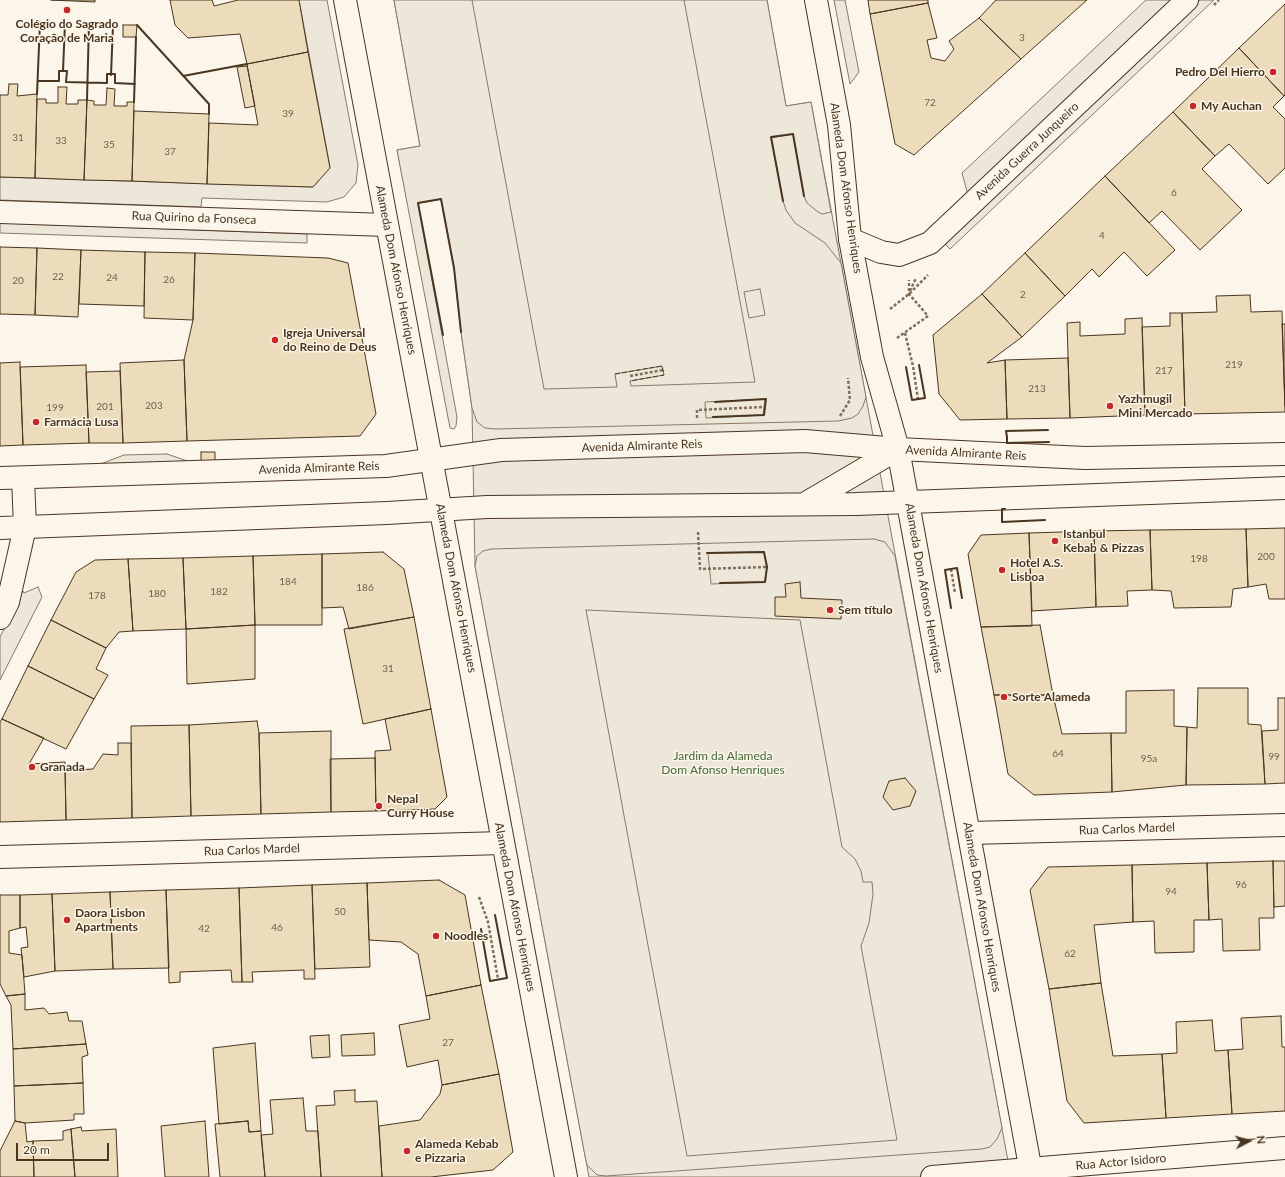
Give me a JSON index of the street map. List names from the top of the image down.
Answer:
{
  "streets": {
    "main road": [
      "Avenida Guerra Junqueiro",
      "Alameda Dom Afonso Henriques",
      "Rua Quirino da Fonseca",
      "Avenida Almirante Reis",
      "Rua Carlos Mardel",
      "Rua Actor Isidoro"
    ]
  },
  "crossings": [
    ["Alameda Dom Afonso Henriques", "Rua Quirino da Fonseca"],
    ["Alameda Dom Afonso Henriques", "Avenida Almirante Reis"],
    ["Alameda Dom Afonso Henriques", "Rua Carlos Mardel"],
    ["Alameda Dom Afonso Henriques", "Rua Actor Isidoro"]
  ],
  "parks": ["Jardim da Alameda Dom Afonso Henriques"],
  "places": [
    "Colégio do Sagrado Coração de Maria",
    "Pedro Del Hierro",
    "My Auchan",
    "Igreja Universal do Reino de Deus",
    "Yazhmugil Mini Mercado",
    "Farmácia Lusa",
    "Istanbul Kebab & Pizzas",
    "Hotel A.S. Lisboa",
    "Sem título",
    "Sorte Alameda",
    "Granada",
    "Nepal Curry House",
    "Daora Lisbon Apartments",
    "Noodles",
    "Alameda Kebab e Pizzaria"
  ],
  "house_numbers": [
    "3",
    "72",
    "39",
    "31",
    "33",
    "35",
    "37",
    "6",
    "4",
    "22",
    "24",
    "26",
    "20",
    "2",
    "219",
    "217",
    "213",
    "203",
    "201",
    "199",
    "200",
    "198",
    "184",
    "186",
    "182",
    "180",
    "178",
    "31",
    "64",
    "99",
    "95a",
    "96",
    "94",
    "50",
    "46",
    "42",
    "62",
    "27"
  ],
  "scale_bar": "20 m",
  "north": "right"
}
